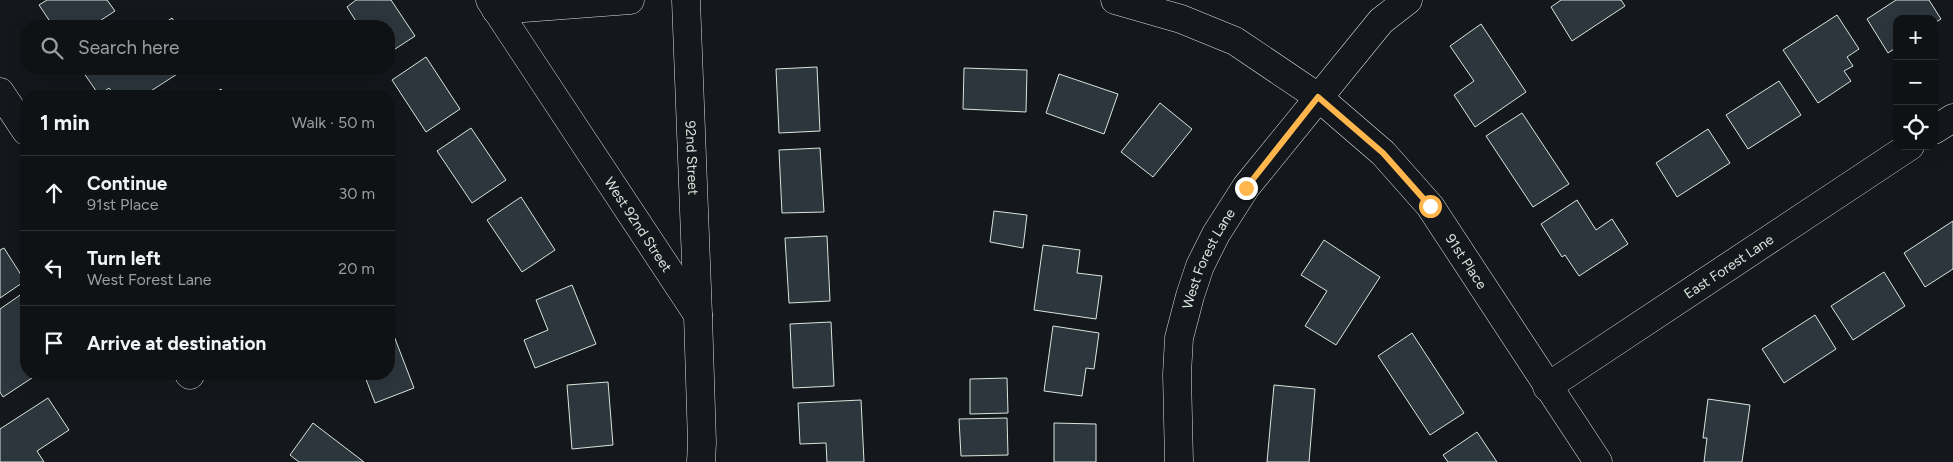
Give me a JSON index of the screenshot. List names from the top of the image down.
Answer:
{
  "streets": {
    "street": [
      "92nd Street",
      "West 92nd Street",
      "West Forest Lane",
      "91st Place",
      "East Forest Lane"
    ]
  },
  "crossings": [
    ["92nd Street", "West 92nd Street"],
    ["West Forest Lane", "91st Place"],
    ["91st Place", "East Forest Lane"]
  ],
  "page": {
    "map_buttons": ["+", "−"],
    "search": "Search here",
    "heading": ["1 min", "Walk · 50 m"],
    "list": [
      ["Continue", "91st Place", "30 m"],
      ["Turn left", "West Forest Lane", "20 m"],
      "Arrive at destination"
    ]
  }
}
